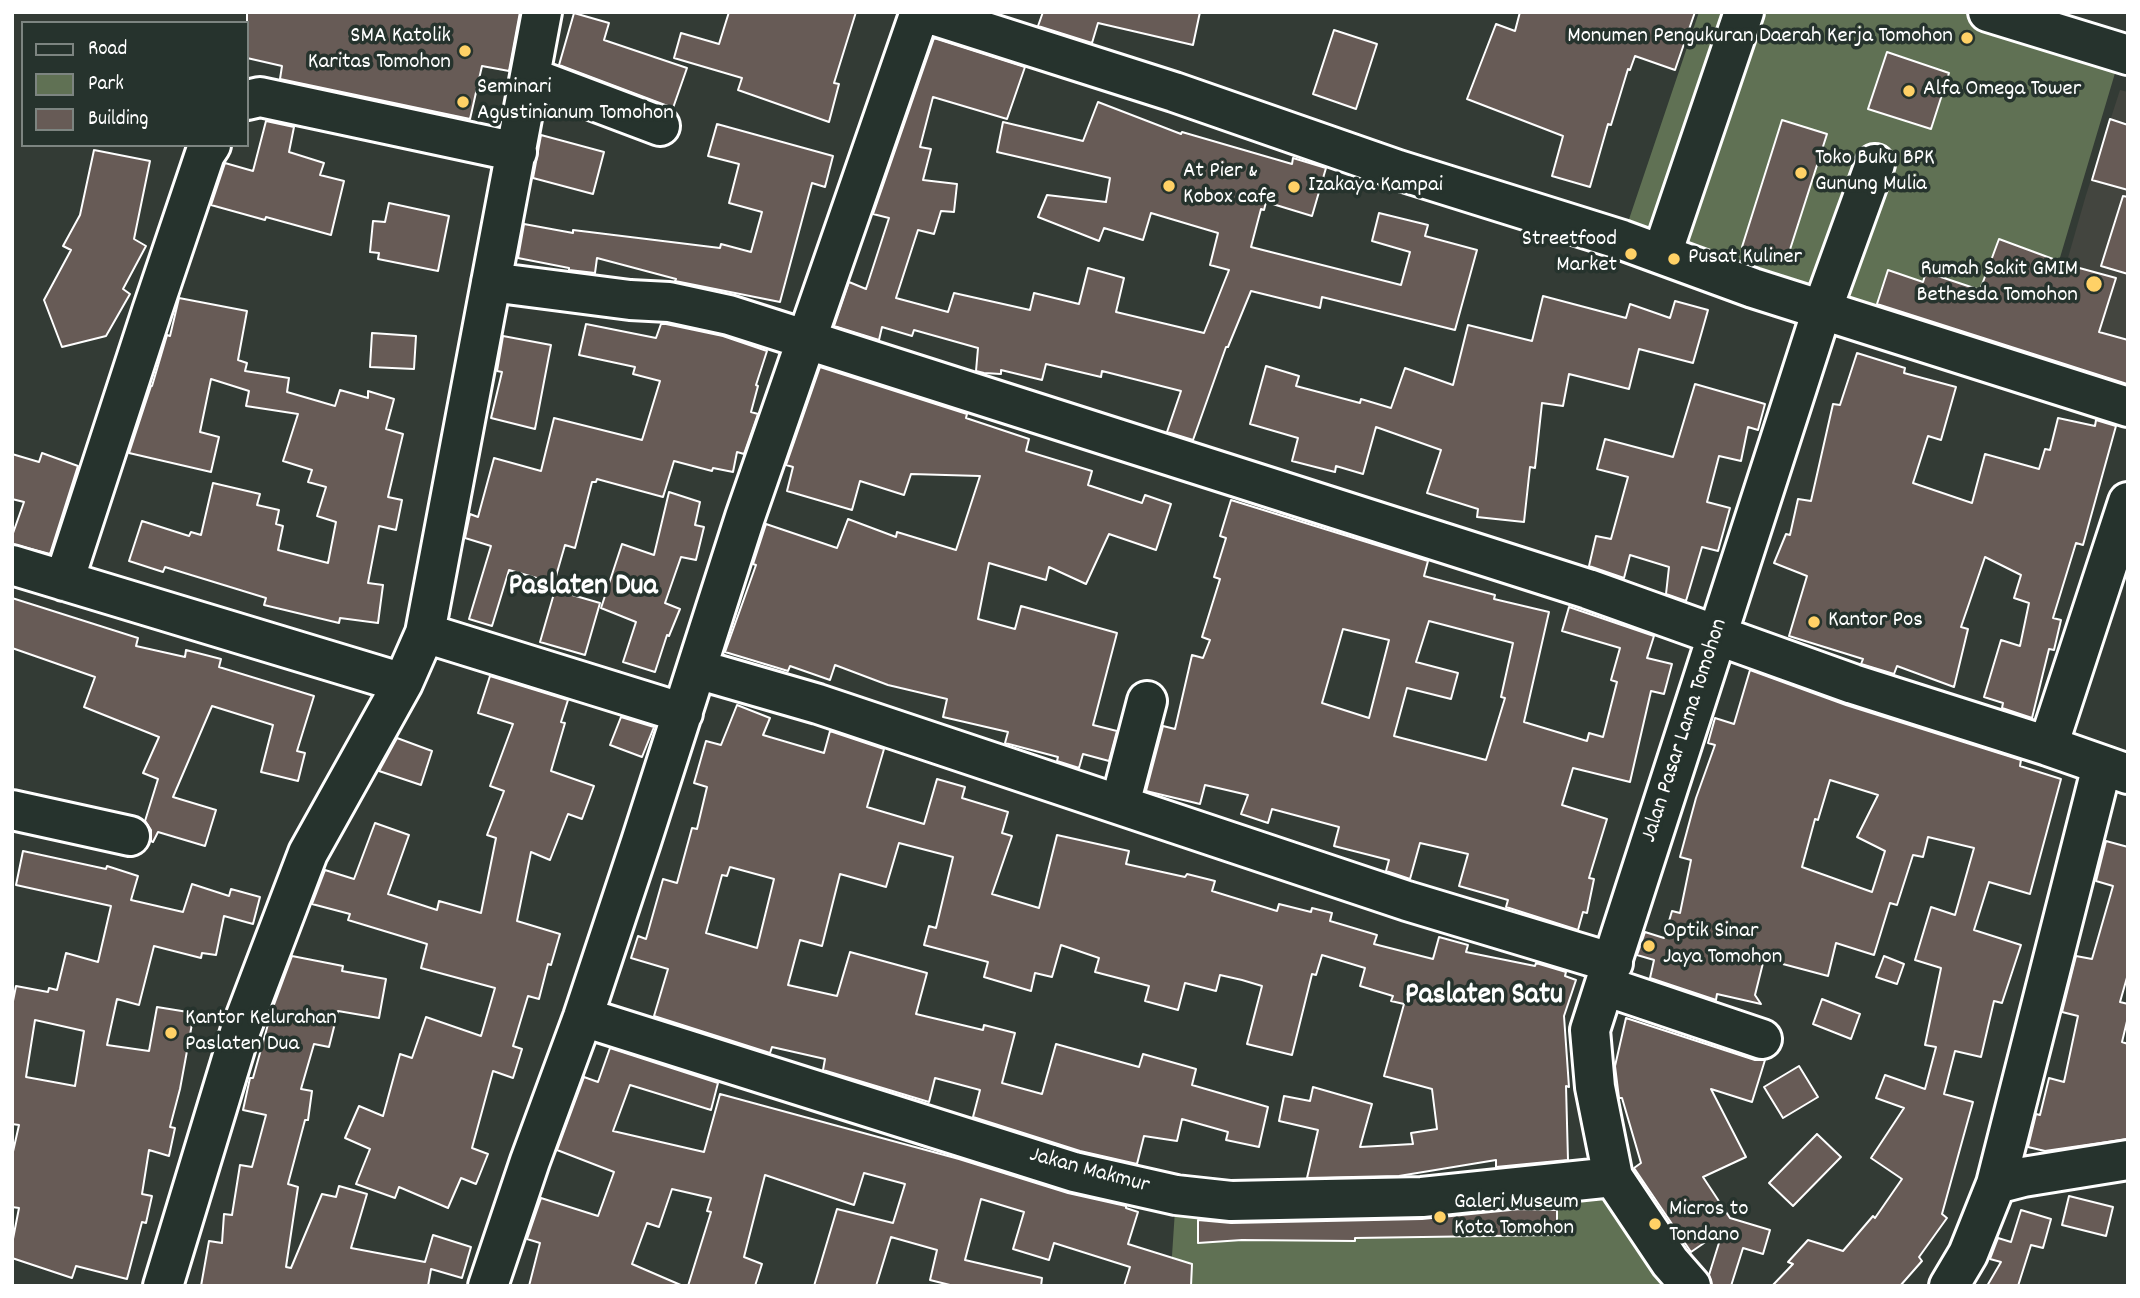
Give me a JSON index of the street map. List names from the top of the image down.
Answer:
{
  "streets": {
    "main road": ["Jalan Pasar Lama Tomohon", "Jakan Makmur"]
  },
  "crossings": [
    ["Jalan Pasar Lama Tomohon", "Jakan Makmur"]
  ],
  "districts": ["Paslaten Dua", "Paslaten Satu"],
  "places": [
    "Monumen Pengukuran Daerah Kerja Tomohon",
    "SMA Katolik Karitas Tomohon",
    "Alfa Omega Tower",
    "Seminari Agustinianum Tomohon",
    "Toko Buku BPK Gunung Mulia",
    "At Pier & Kobox cafe",
    "Izakaya Kampai",
    "Streetfood Market",
    "Pusat Kuliner",
    "Rumah Sakit GMIM Bethesda Tomohon",
    "Kantor Pos",
    "Optik Sinar Jaya Tomohon",
    "Kantor Kelurahan Paslaten Dua",
    "Galeri Museum Kota Tomohon",
    "Micros to Tondano"
  ],
  "legend": ["Road", "Park", "Building"]
}
